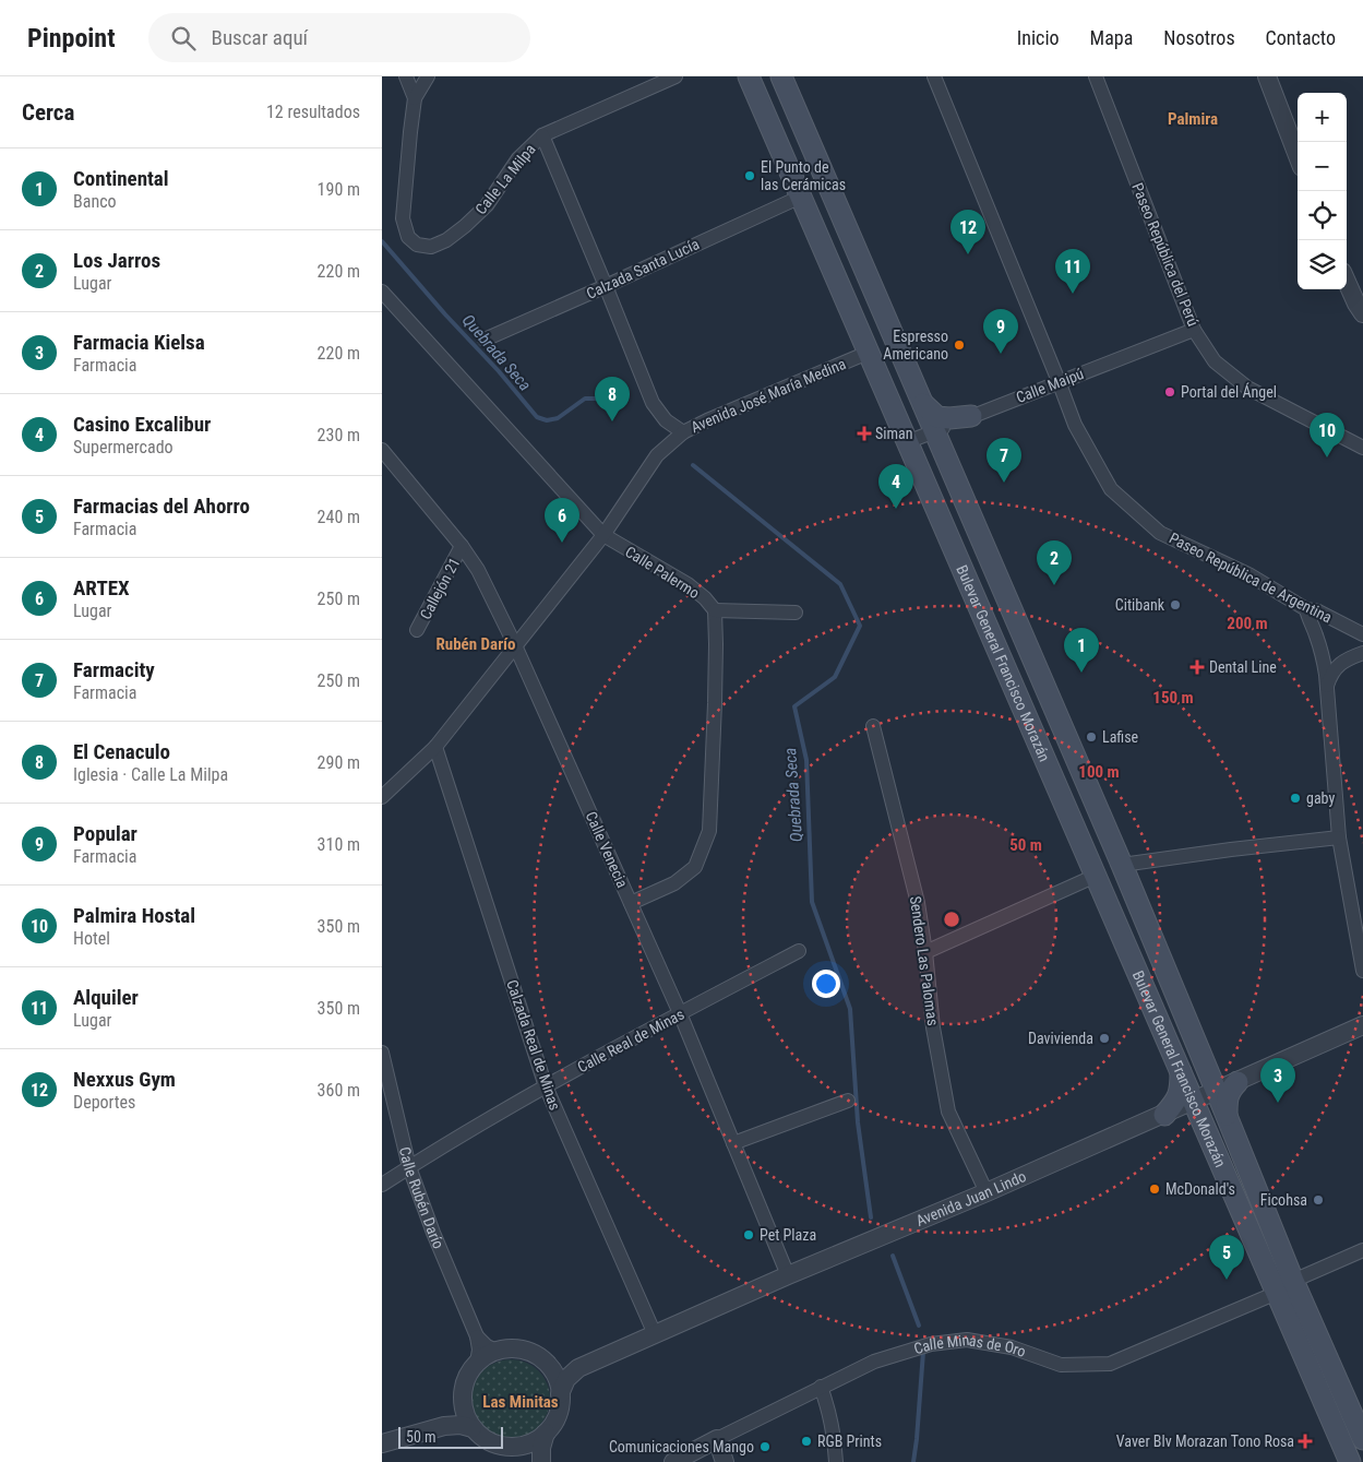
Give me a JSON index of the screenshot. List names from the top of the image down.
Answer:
{
  "streets": {
    "main road": ["Bulevar General Francisco Morazán"],
    "street": [
      "Calle La Milpa",
      "Paseo República del Perú",
      "Calzada Santa Lucía",
      "Calle Maipú",
      "Avenida José María Medina",
      "Calle Palermo",
      "Paseo República de Argentina",
      "Callejón 21",
      "Calle Venecia",
      "Sendero Las Palomas",
      "Calle Real de Minas",
      "Calzada Real de Minas",
      "Calle Rubén Darío",
      "Avenida Juan Lindo",
      "Calle Minas de Oro"
    ]
  },
  "crossings": [
    ["Calle La Milpa", "Calzada Santa Lucía"],
    ["Calle La Milpa", "Avenida José María Medina"],
    ["Paseo República del Perú", "Calle Maipú"],
    ["Calzada Santa Lucía", "Bulevar General Francisco Morazán"],
    ["Calle Maipú", "Paseo República de Argentina"],
    ["Calle Maipú", "Bulevar General Francisco Morazán"],
    ["Avenida José María Medina", "Calle Palermo"],
    ["Avenida José María Medina", "Bulevar General Francisco Morazán"],
    ["Avenida José María Medina", "Calle Venecia"],
    ["Avenida José María Medina", "Calzada Real de Minas"],
    ["Callejón 21", "Calle Venecia"],
    ["Bulevar General Francisco Morazán", "Avenida Juan Lindo"],
    ["Bulevar General Francisco Morazán", "Calle Minas de Oro"],
    ["Calle Venecia", "Calle Real de Minas"],
    ["Calle Venecia", "Avenida Juan Lindo"],
    ["Sendero Las Palomas", "Avenida Juan Lindo"],
    ["Calle Real de Minas", "Calzada Real de Minas"],
    ["Calle Real de Minas", "Calle Rubén Darío"],
    ["Calzada Real de Minas", "Avenida Juan Lindo"],
    ["Calle Rubén Darío", "Avenida Juan Lindo"]
  ],
  "districts": ["Palmira", "Rubén Darío", "Las Minitas"],
  "water": ["Quebrada Seca"],
  "places": {
    "other": [
      "El Punto de las Cerámicas",
      "Espresso Americano",
      "Portal del Ángel",
      "Citibank",
      "Lafise",
      "gaby",
      "Davivienda",
      "McDonald's",
      "Ficohsa",
      "Pet Plaza",
      "RGB Prints",
      "Comunicaciones Mango"
    ],
    "health": ["Siman", "Dental Line", "Vaver Blv Morazan Tono Rosa"]
  },
  "scale_bar": "50 m",
  "page": {
    "header": "Pinpoint",
    "search": "Buscar aquí",
    "nav": [
      "Inicio",
      "Mapa",
      "Nosotros",
      "Contacto"
    ],
    "heading": ["Cerca", "12 resultados"],
    "map_buttons": ["+", "−"],
    "list": [
      {
        "mark": "1",
        "name": "Continental",
        "note": "Banco",
        "value": "190 m"
      },
      {
        "mark": "2",
        "name": "Los Jarros",
        "note": "Lugar",
        "value": "220 m"
      },
      {
        "mark": "3",
        "name": "Farmacia Kielsa",
        "note": "Farmacia",
        "value": "220 m"
      },
      {
        "mark": "4",
        "name": "Casino Excalibur",
        "note": "Supermercado",
        "value": "230 m"
      },
      {
        "mark": "5",
        "name": "Farmacias del Ahorro",
        "note": "Farmacia",
        "value": "240 m"
      },
      {
        "mark": "6",
        "name": "ARTEX",
        "note": "Lugar",
        "value": "250 m"
      },
      {
        "mark": "7",
        "name": "Farmacity",
        "note": "Farmacia",
        "value": "250 m"
      },
      {
        "mark": "8",
        "name": "El Cenaculo",
        "note": "Iglesia · Calle La Milpa",
        "value": "290 m"
      },
      {
        "mark": "9",
        "name": "Popular",
        "note": "Farmacia",
        "value": "310 m"
      },
      {
        "mark": "10",
        "name": "Palmira Hostal",
        "note": "Hotel",
        "value": "350 m"
      },
      {
        "mark": "11",
        "name": "Alquiler",
        "note": "Lugar",
        "value": "350 m"
      },
      {
        "mark": "12",
        "name": "Nexxus Gym",
        "note": "Deportes",
        "value": "360 m"
      }
    ],
    "pins": [
      "12",
      "11",
      "9",
      "8",
      "10",
      "7",
      "4",
      "6",
      "2",
      "1",
      "3",
      "5"
    ],
    "scale": "50 m"
  },
  "rings": [
    "200 m",
    "150 m",
    "100 m",
    "50 m"
  ]
}
